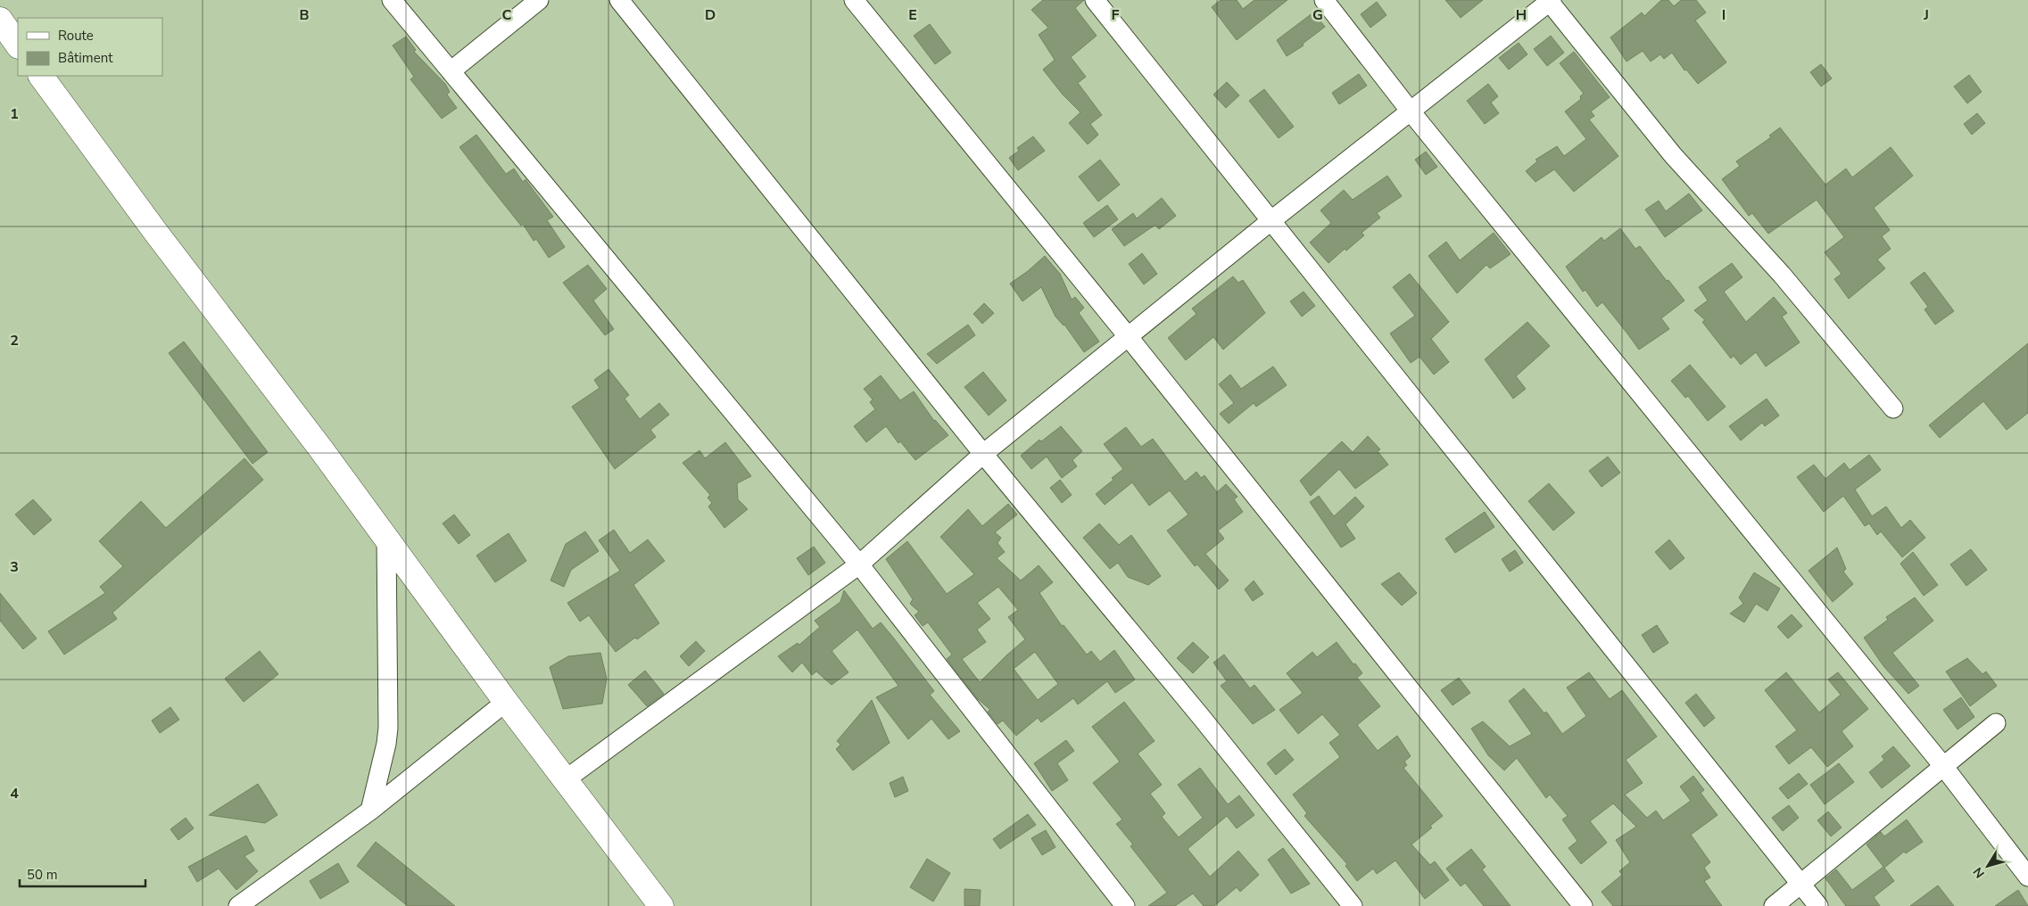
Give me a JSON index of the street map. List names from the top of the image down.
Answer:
{
  "legend": ["Route", "Bâtiment"],
  "scale_bar": "50 m",
  "north": "bottom left",
  "grid": {
    "columns": [
      "B",
      "C",
      "D",
      "E",
      "F",
      "G",
      "H",
      "I",
      "J"
    ],
    "rows": [
      "1",
      "2",
      "3",
      "4"
    ]
  }
}
